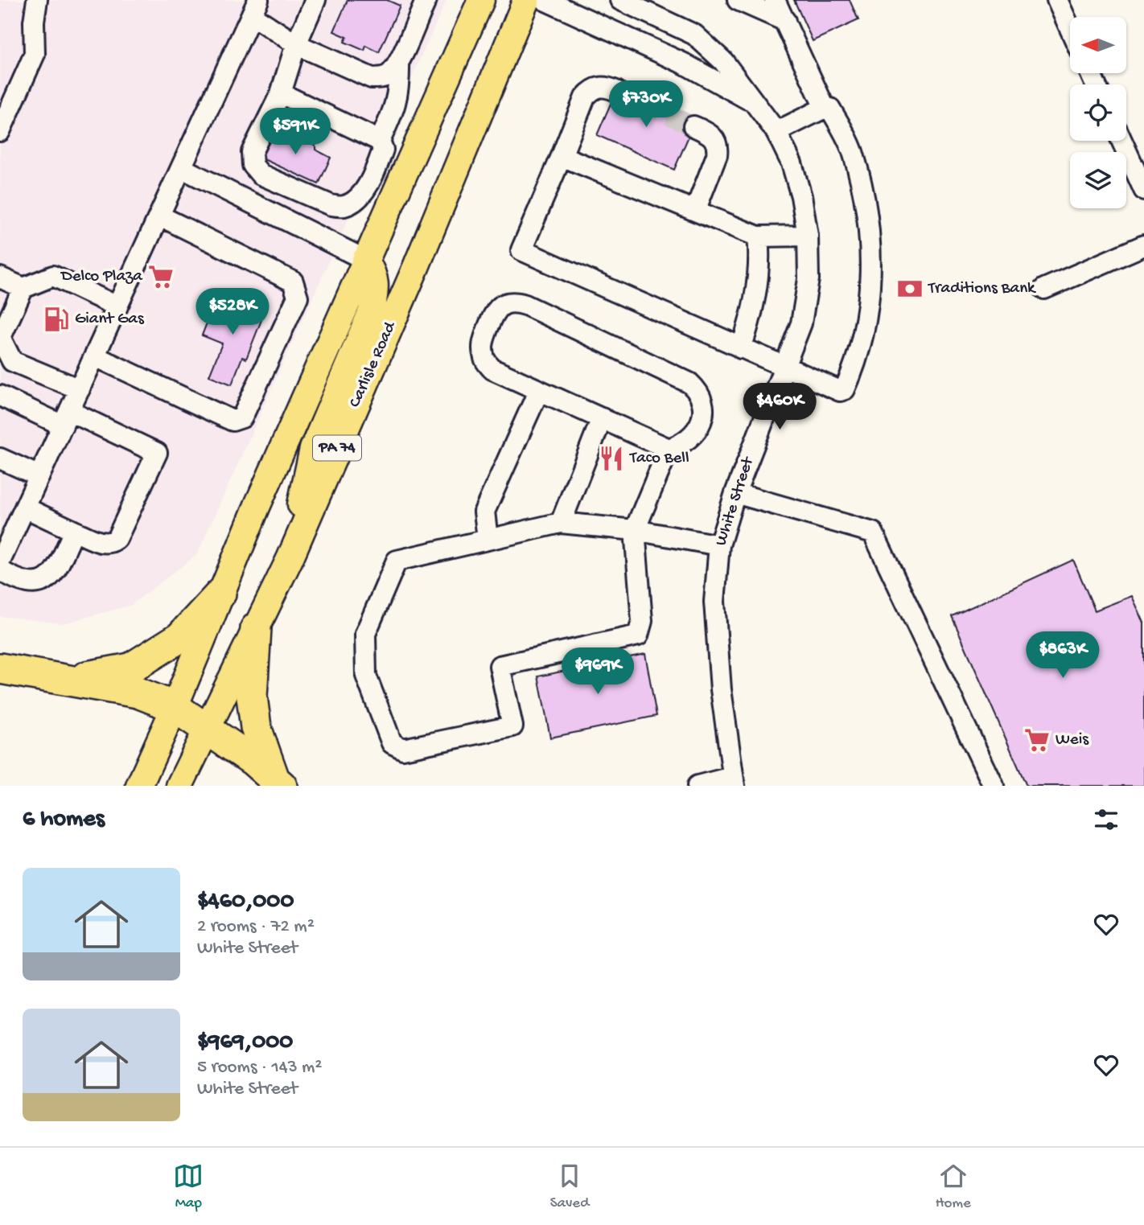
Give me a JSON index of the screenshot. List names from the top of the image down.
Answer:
{
  "streets": {
    "main road": ["Carlisle Road", "PA 74"],
    "street": ["White Street"]
  },
  "places": {
    "supermarket": ["Delco Plaza", "Weis"],
    "bank": ["Traditions Bank"],
    "fuel station": ["Giant Gas"],
    "restaurant": ["Taco Bell"]
  },
  "north": "left",
  "page": {
    "price": [
      "$730K",
      "$591K",
      "$528K",
      "$460K",
      "$863K",
      "$969K"
    ],
    "heading": "6 homes",
    "list": [
      {
        "name": "$460,000",
        "note": "2 rooms · 72 m² · White Street"
      },
      {
        "name": "$969,000",
        "note": "5 rooms · 143 m² · White Street"
      }
    ],
    "tabs": ["Map", "Saved", "Home"]
  }
}
